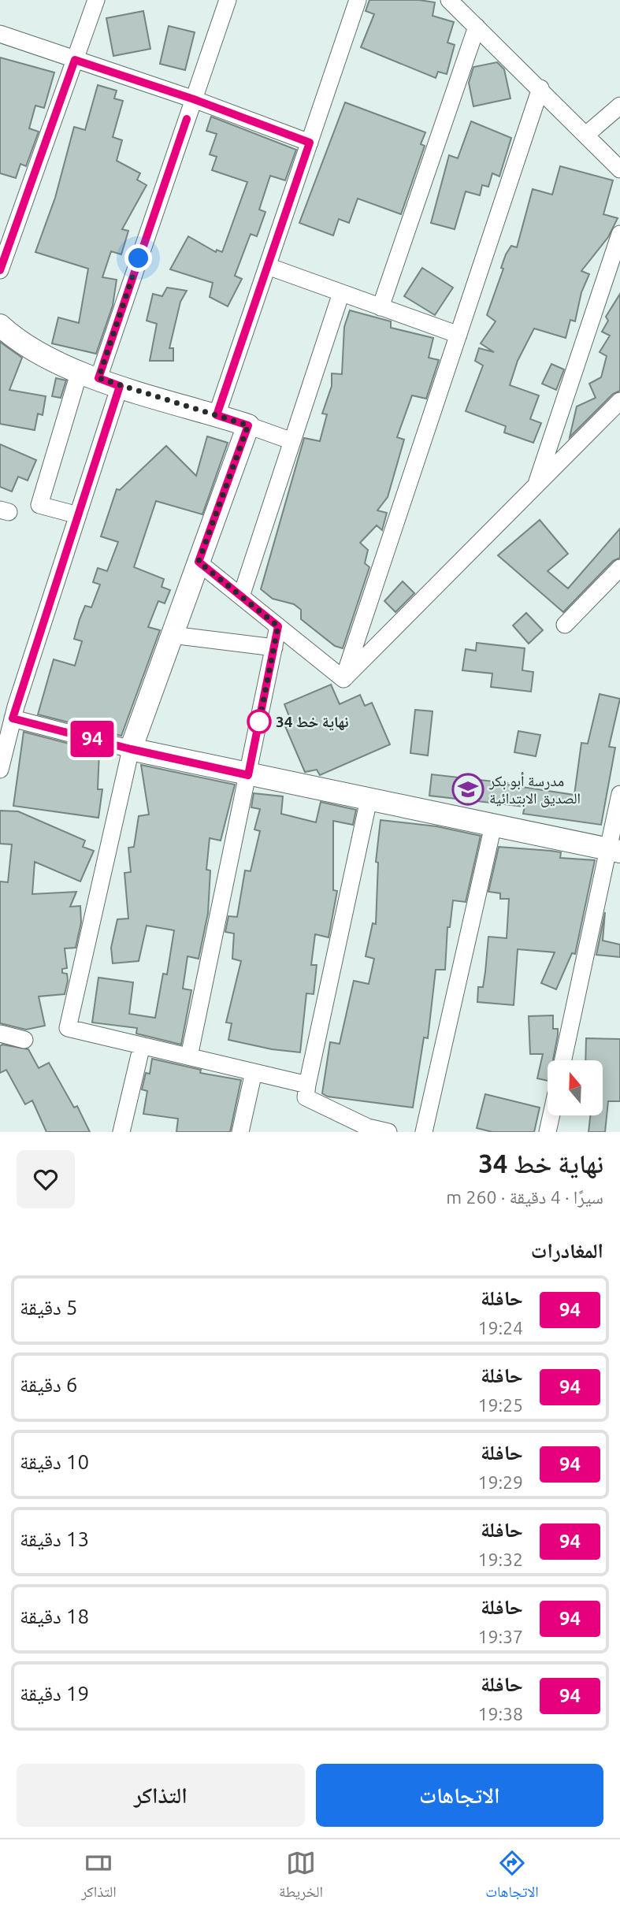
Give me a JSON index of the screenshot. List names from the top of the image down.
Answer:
{
  "places": {
    "other": ["نهاية خط 34"],
    "school or university": ["مدرسة أبو بكر الصديق الابتدائية"]
  },
  "lines": ["bus line 94"],
  "north": "top",
  "page": {
    "on_map": "94",
    "heading": [
      ["نهاية خط 34", "سيرًا · 4 دقيقة · 260 m"],
      "المغادرات"
    ],
    "list": [
      {
        "mark": "94",
        "name": "حافلة",
        "note": "19:24",
        "value": "5 دقيقة"
      },
      {
        "mark": "94",
        "name": "حافلة",
        "note": "19:25",
        "value": "6 دقيقة"
      },
      {
        "mark": "94",
        "name": "حافلة",
        "note": "19:29",
        "value": "10 دقيقة"
      },
      {
        "mark": "94",
        "name": "حافلة",
        "note": "19:32",
        "value": "13 دقيقة"
      },
      {
        "mark": "94",
        "name": "حافلة",
        "note": "19:37",
        "value": "18 دقيقة"
      },
      {
        "mark": "94",
        "name": "حافلة",
        "note": "19:38",
        "value": "19 دقيقة"
      }
    ],
    "buttons": ["الاتجاهات", "التذاكر"],
    "tabs": ["الاتجاهات", "الخريطة", "التذاكر"]
  }
}
